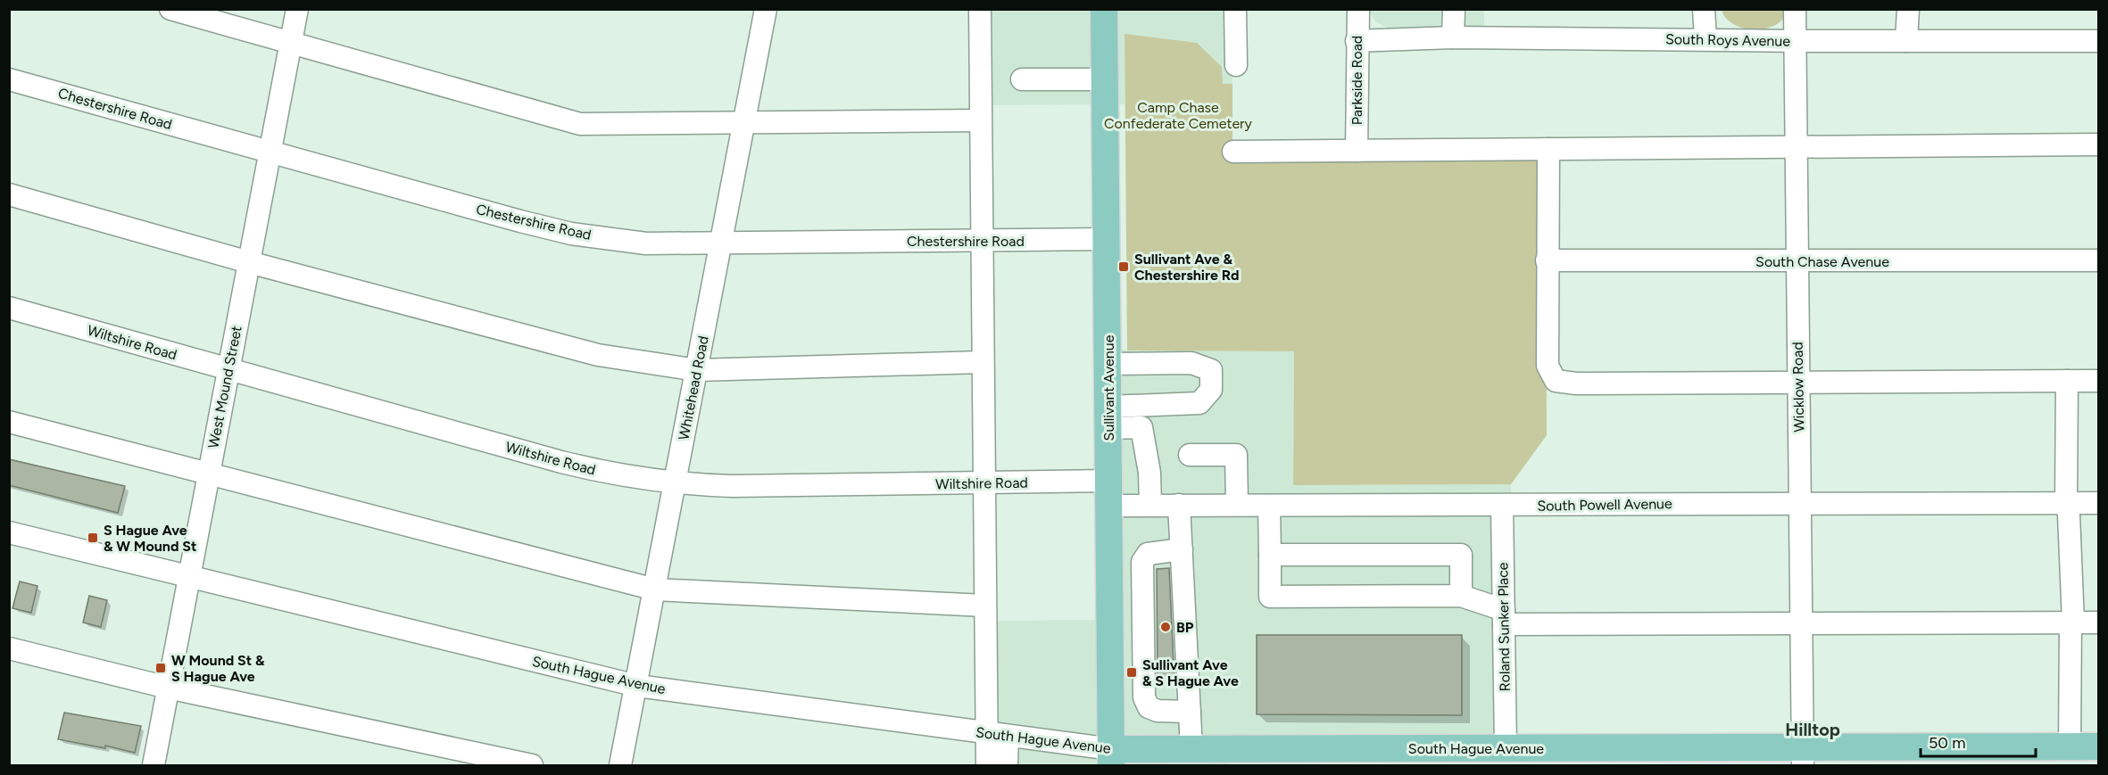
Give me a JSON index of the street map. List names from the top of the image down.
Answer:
{
  "streets": {
    "main road": ["Sullivant Avenue", "South Hague Avenue"],
    "street": [
      "South Roys Avenue",
      "Parkside Road",
      "Chestershire Road",
      "South Chase Avenue",
      "Wiltshire Road",
      "West Mound Street",
      "Wicklow Road",
      "Whitehead Road",
      "South Powell Avenue",
      "Roland Sunker Place"
    ]
  },
  "crossings": [
    ["South Roys Avenue", "Parkside Road"],
    ["South Roys Avenue", "Wicklow Road"],
    ["Chestershire Road", "West Mound Street"],
    ["Chestershire Road", "Whitehead Road"],
    ["Chestershire Road", "Sullivant Avenue"],
    ["South Chase Avenue", "Wicklow Road"],
    ["Wiltshire Road", "West Mound Street"],
    ["Wiltshire Road", "Whitehead Road"],
    ["Wiltshire Road", "Sullivant Avenue"],
    ["Wiltshire Road", "South Powell Avenue"],
    ["West Mound Street", "South Hague Avenue"],
    ["Wicklow Road", "South Powell Avenue"],
    ["Wicklow Road", "South Hague Avenue"],
    ["Whitehead Road", "South Hague Avenue"],
    ["Sullivant Avenue", "South Powell Avenue"],
    ["Sullivant Avenue", "South Hague Avenue"],
    ["South Powell Avenue", "Roland Sunker Place"],
    ["Roland Sunker Place", "South Hague Avenue"]
  ],
  "districts": ["Hilltop"],
  "parks": ["Camp Chase Confederate Cemetery"],
  "places": {
    "transit": [
      "Sullivant Ave & Chestershire Rd",
      "S Hague Ave & W Mound St",
      "W Mound St & S Hague Ave",
      "Sullivant Ave & S Hague Ave"
    ],
    "other": ["BP"]
  },
  "scale_bar": "50 m"
}
